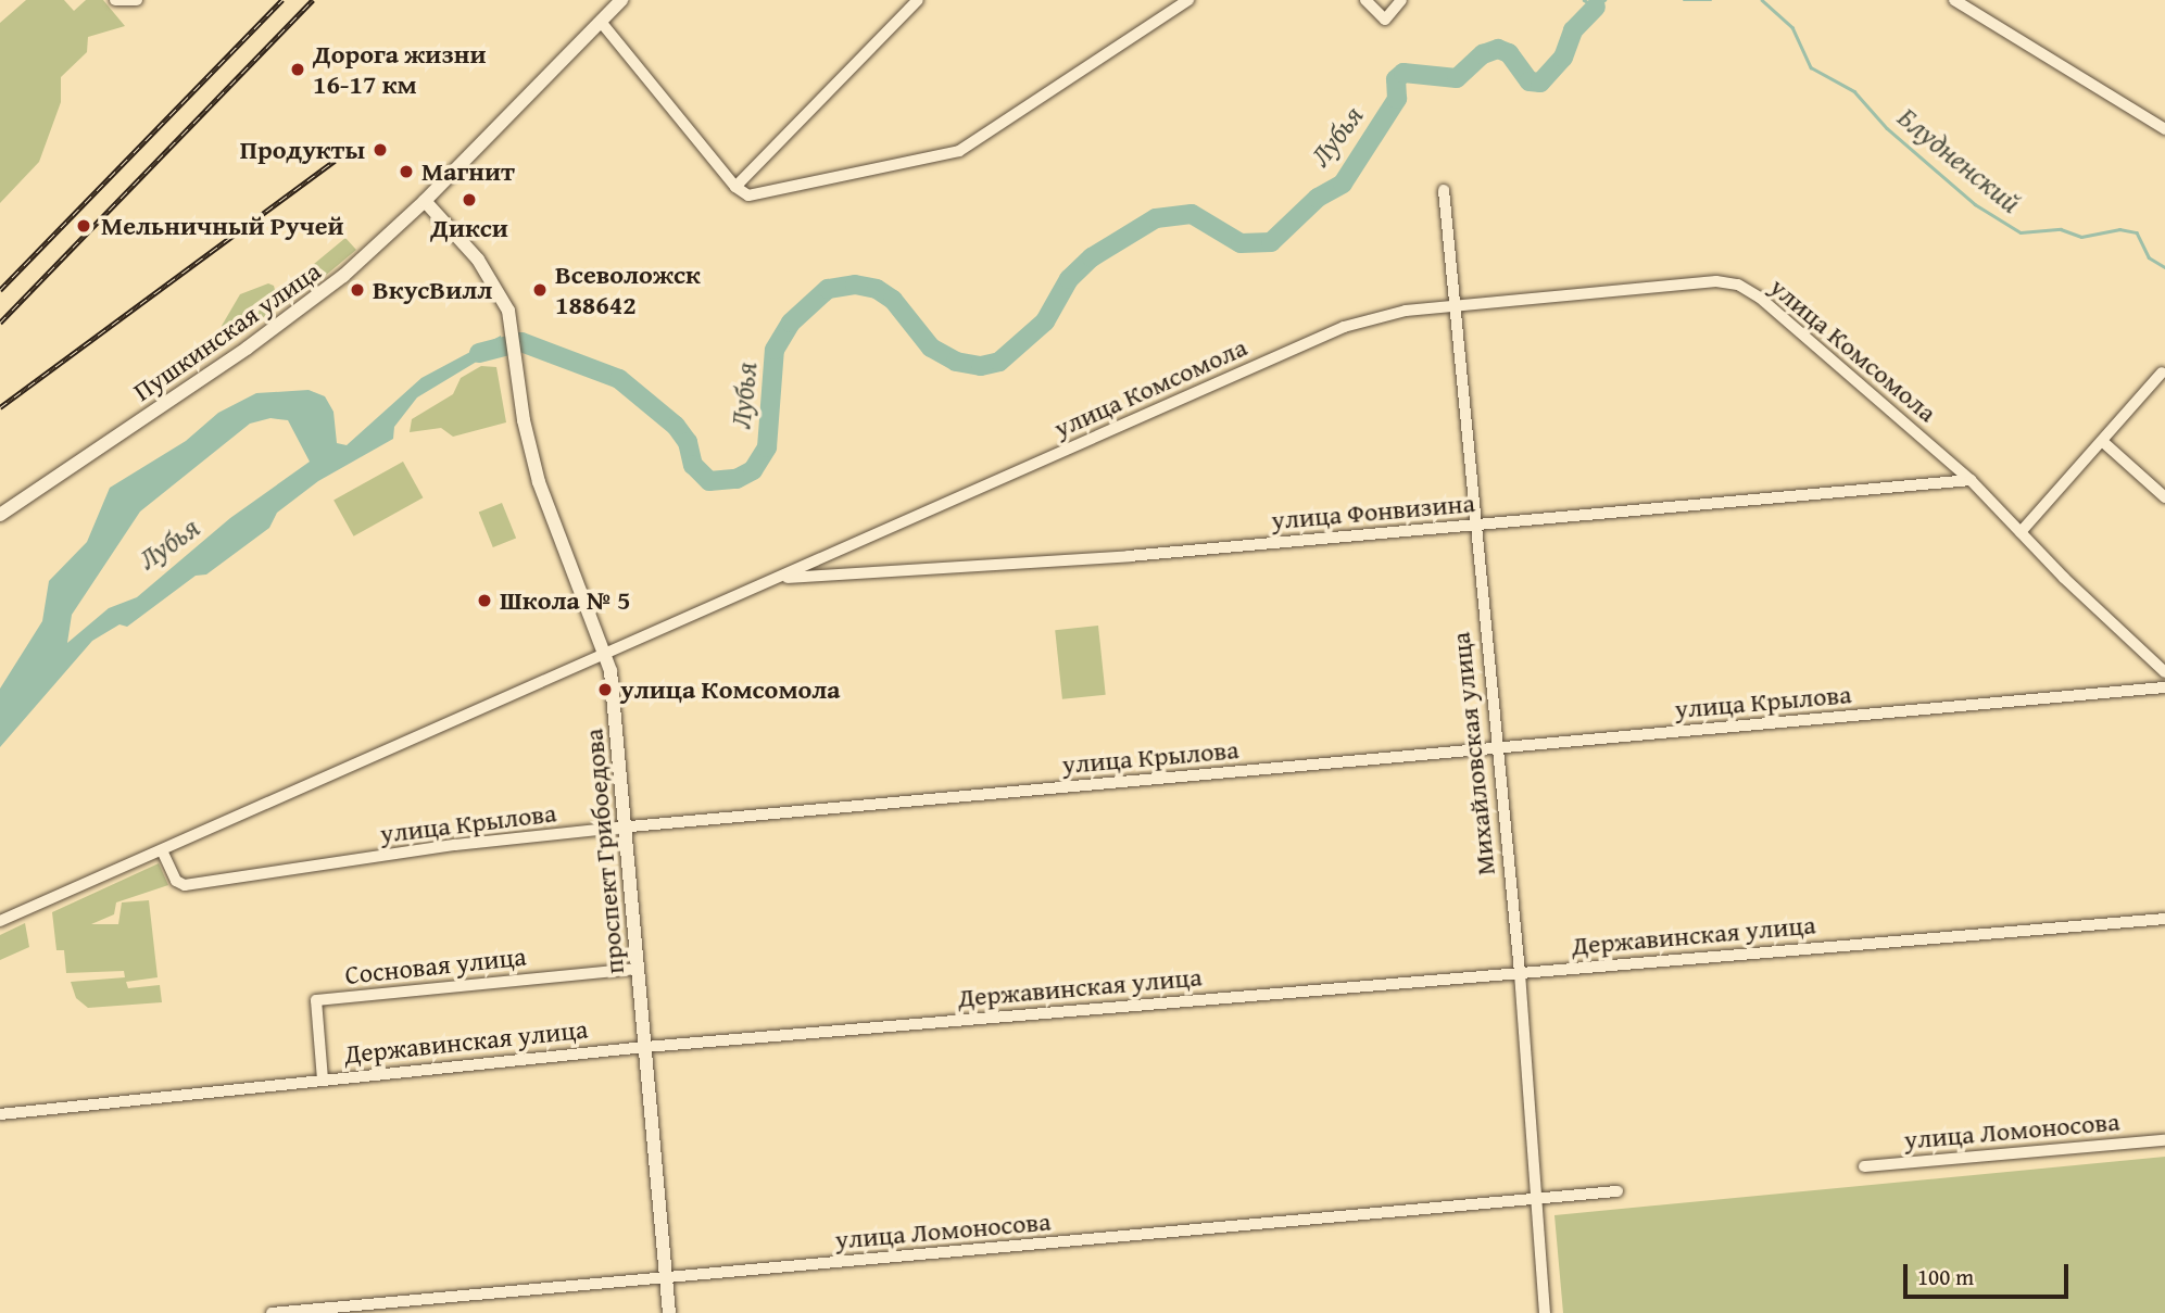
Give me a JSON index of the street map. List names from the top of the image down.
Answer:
{
  "streets": {
    "street": [
      "Пушкинская улица",
      "улица Комсомола",
      "улица Фонвизина",
      "улица Крылова",
      "Михайловская улица",
      "проспект Грибоедова",
      "Державинская улица",
      "Сосновая улица",
      "улица Ломоносова"
    ]
  },
  "crossings": [
    ["Пушкинская улица", "проспект Грибоедова"],
    ["улица Комсомола", "улица Фонвизина"],
    ["улица Комсомола", "улица Крылова"],
    ["улица Комсомола", "Михайловская улица"],
    ["улица Комсомола", "проспект Грибоедова"],
    ["улица Фонвизина", "Михайловская улица"],
    ["улица Крылова", "Михайловская улица"],
    ["улица Крылова", "проспект Грибоедова"],
    ["Михайловская улица", "Державинская улица"],
    ["Михайловская улица", "улица Ломоносова"],
    ["проспект Грибоедова", "Державинская улица"],
    ["проспект Грибоедова", "Сосновая улица"],
    ["проспект Грибоедова", "улица Ломоносова"],
    ["Державинская улица", "Сосновая улица"]
  ],
  "water": ["Лубья", "Блудненский"],
  "places": [
    "Дорога жизни 16-17 км",
    "Продукты",
    "Магнит",
    "Дикси",
    "Мельничный Ручей",
    "ВкусВилл",
    "Всеволожск 188642",
    "Школа № 5",
    "улица Комсомола"
  ],
  "scale_bar": "100 m"
}
